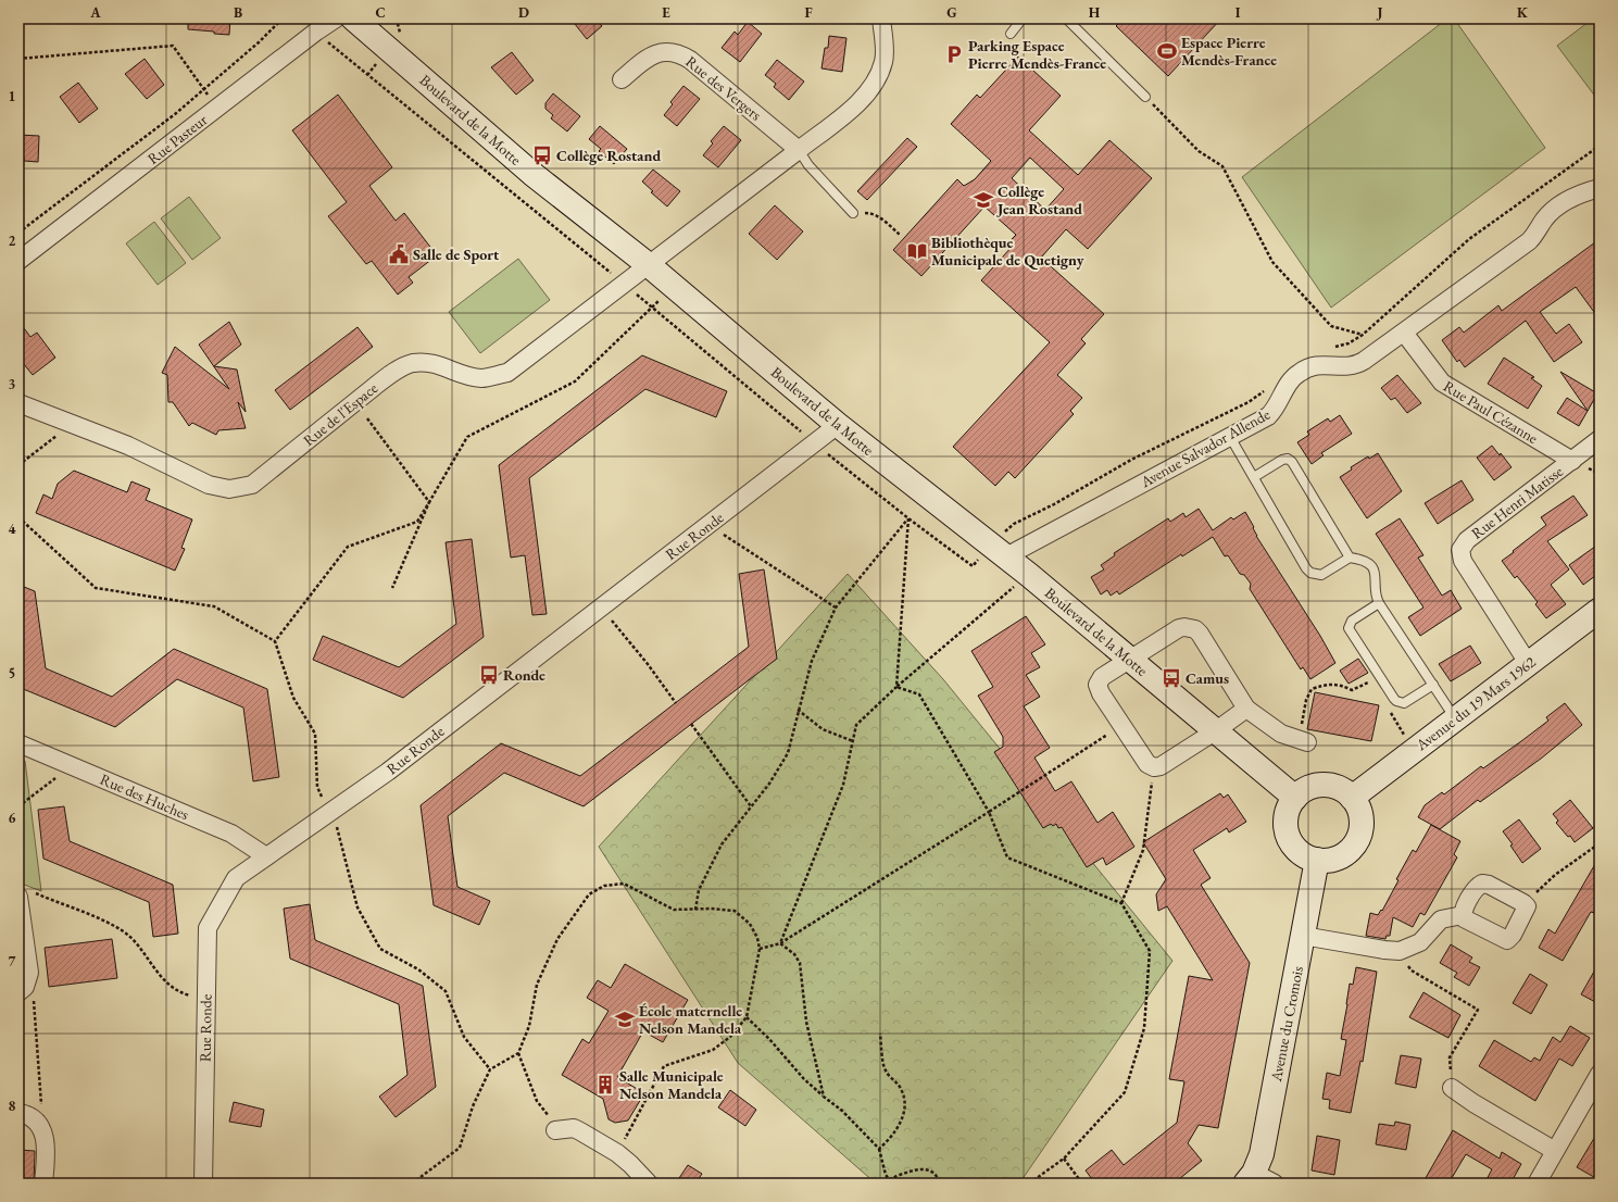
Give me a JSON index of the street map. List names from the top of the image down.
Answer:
{
  "streets": {
    "street": [
      "Rue des Vergers",
      "Boulevard de la Motte",
      "Rue Pasteur",
      "Rue Paul Cézanne",
      "Rue de l'Espace",
      "Avenue Salvador Allende",
      "Rue Henri Matisse",
      "Rue Ronde",
      "Avenue du 19 Mars 1962",
      "Rue des Huches",
      "Avenue du Cromois"
    ]
  },
  "crossings": [
    ["Boulevard de la Motte", "Rue de l'Espace"],
    ["Boulevard de la Motte", "Avenue Salvador Allende"],
    ["Boulevard de la Motte", "Rue Ronde"],
    ["Boulevard de la Motte", "Avenue du 19 Mars 1962"],
    ["Boulevard de la Motte", "Avenue du Cromois"],
    ["Rue Paul Cézanne", "Avenue Salvador Allende"],
    ["Rue Paul Cézanne", "Rue Henri Matisse"],
    ["Rue Henri Matisse", "Avenue du 19 Mars 1962"],
    ["Rue Ronde", "Rue des Huches"],
    ["Avenue du 19 Mars 1962", "Avenue du Cromois"]
  ],
  "places": {
    "sports": ["Espace Pierre Mendès-France"],
    "parking": ["Parking Espace Pierre Mendès-France"],
    "bus stop": ["Collège Rostand", "Ronde", "Camus"],
    "school or university": ["Collège Jean Rostand", "École maternelle Nelson Mandela"],
    "library": ["Bibliothèque Municipale de Quetigny"],
    "public building": ["Salle de Sport"],
    "building": ["Salle Municipale Nelson Mandela"]
  },
  "grid": {
    "columns": [
      "A",
      "B",
      "C",
      "D",
      "E",
      "F",
      "G",
      "H",
      "I",
      "J",
      "K"
    ],
    "rows": [
      "1",
      "2",
      "3",
      "4",
      "5",
      "6",
      "7",
      "8"
    ]
  }
}
